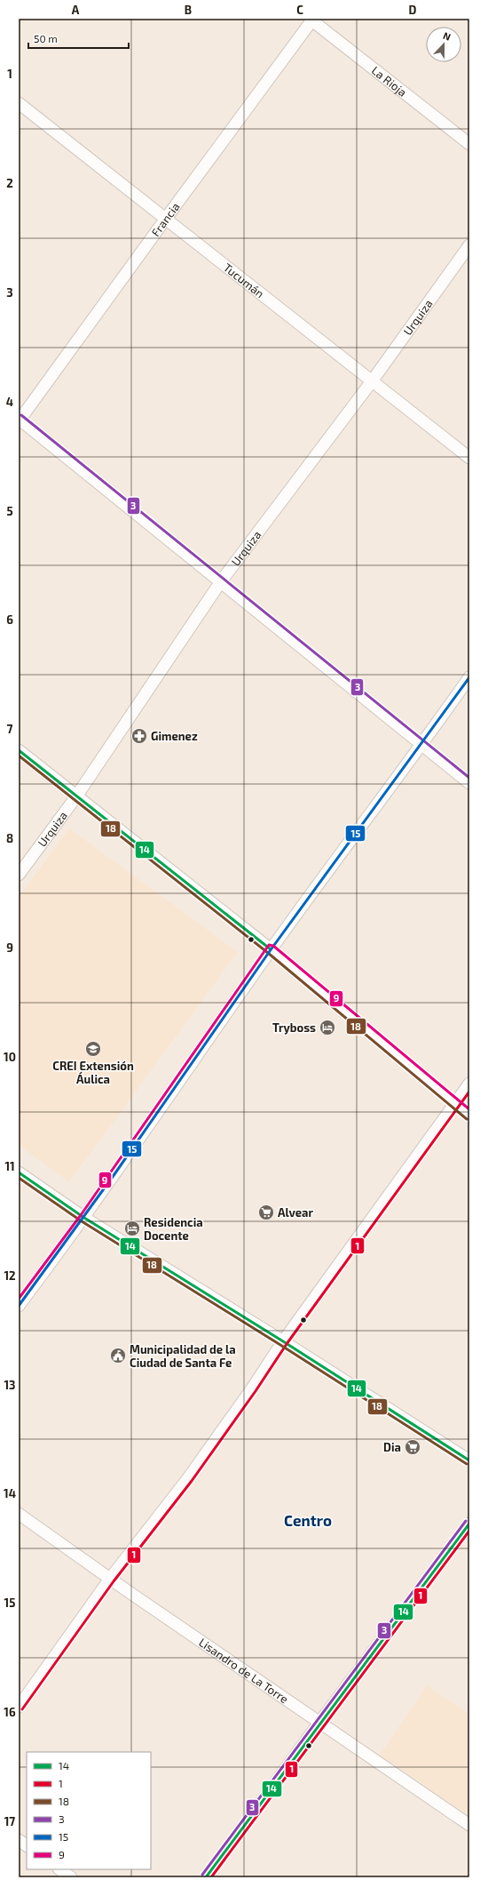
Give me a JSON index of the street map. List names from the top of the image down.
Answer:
{
  "streets": {
    "street": [
      "La Rioja",
      "Francia",
      "Tucumán",
      "Urquiza",
      "Lisandro de La Torre"
    ]
  },
  "crossings": [
    ["La Rioja", "Francia"],
    ["Francia", "Tucumán"],
    ["Tucumán", "Urquiza"]
  ],
  "districts": ["Centro"],
  "places": {
    "pharmacy": ["Gimenez"],
    "hotel": ["Tryboss", "Residencia Docente"],
    "school or university": ["CREI Extensión Áulica"],
    "supermarket": ["Alvear", "Dia"],
    "public building": ["Municipalidad de la Ciudad de Santa Fe"]
  },
  "lines": [
    "transit line 3",
    "transit line 15",
    "transit line 14",
    "transit line 18",
    "transit line 9",
    "transit line 1"
  ],
  "legend": [
    "14",
    "1",
    "18",
    "3",
    "15",
    "9"
  ],
  "scale_bar": "50 m",
  "north": "top",
  "grid": {
    "columns": [
      "A",
      "B",
      "C",
      "D"
    ],
    "rows": [
      "1",
      "2",
      "3",
      "4",
      "5",
      "6",
      "7",
      "8",
      "9",
      "10",
      "11",
      "12",
      "13",
      "14",
      "15",
      "16",
      "17"
    ]
  }
}
